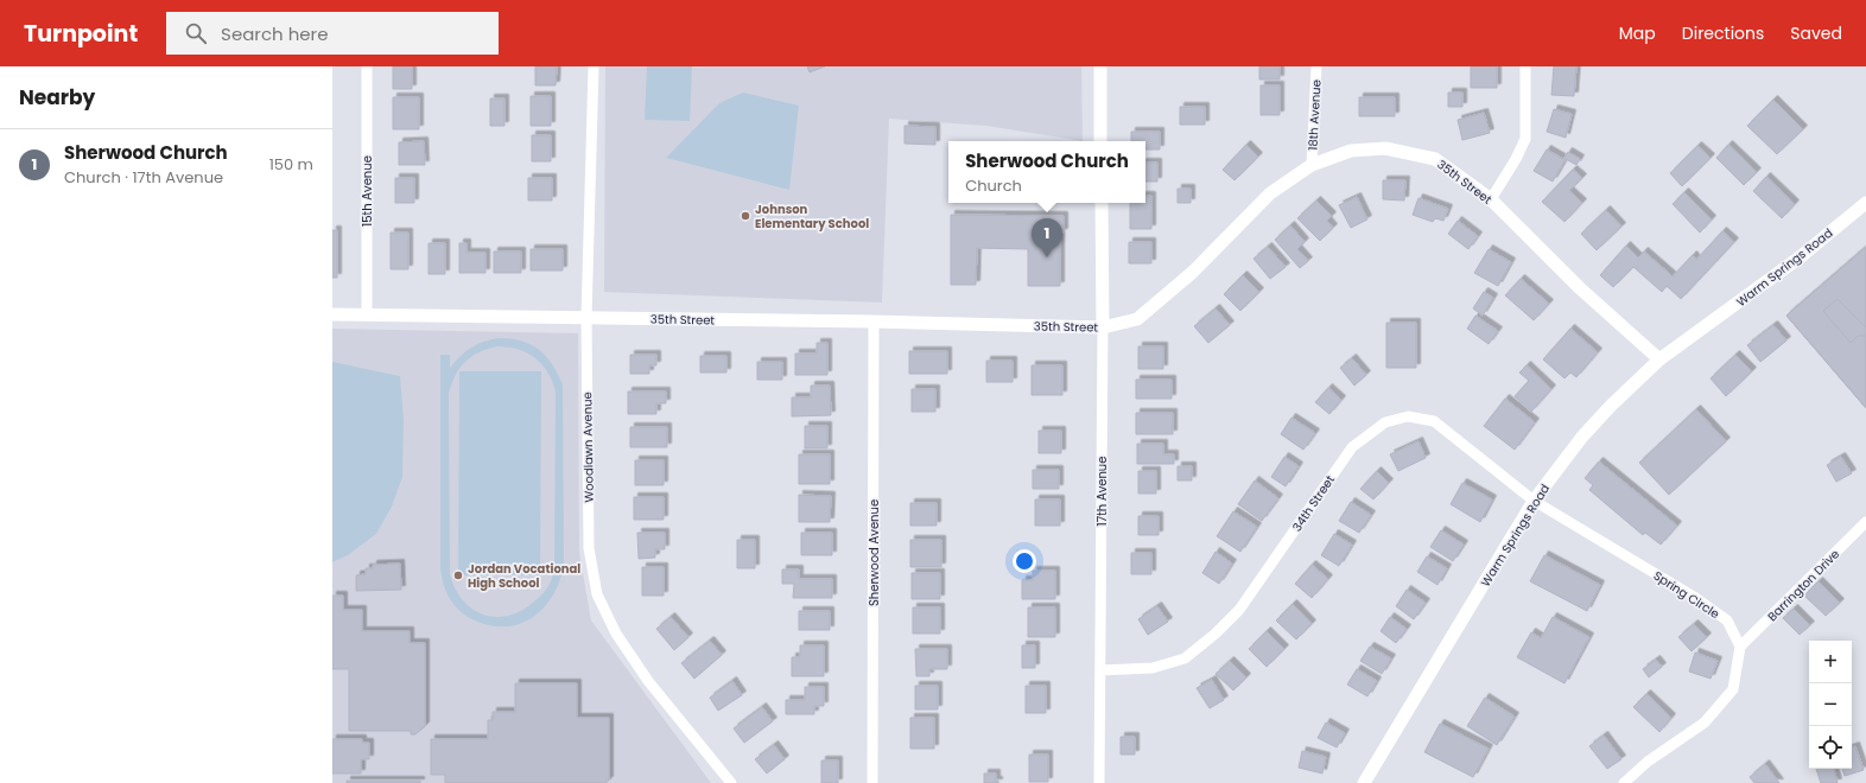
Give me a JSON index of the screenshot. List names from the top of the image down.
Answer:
{
  "streets": {
    "street": [
      "18th Avenue",
      "35th Street",
      "15th Avenue",
      "Warm Springs Road",
      "Woodlawn Avenue",
      "17th Avenue",
      "34th Street",
      "Sherwood Avenue",
      "Barrington Drive",
      "Spring Circle"
    ]
  },
  "crossings": [
    ["18th Avenue", "35th Street"],
    ["35th Street", "15th Avenue"],
    ["35th Street", "Warm Springs Road"],
    ["35th Street", "Woodlawn Avenue"],
    ["35th Street", "17th Avenue"],
    ["35th Street", "Sherwood Avenue"],
    ["Warm Springs Road", "34th Street"],
    ["Warm Springs Road", "Spring Circle"],
    ["17th Avenue", "34th Street"],
    ["34th Street", "Spring Circle"],
    ["Barrington Drive", "Spring Circle"]
  ],
  "places": ["Johnson Elementary School", "Jordan Vocational High School"],
  "page": {
    "header": "Turnpoint",
    "search": "Search here",
    "nav": ["Map", "Directions", "Saved"],
    "heading": "Nearby",
    "list": [
      {
        "mark": "1",
        "name": "Sherwood Church",
        "note": "Church · 17th Avenue",
        "value": "150 m"
      }
    ],
    "popup": ["Sherwood Church", "Church"],
    "pins": "1",
    "map_buttons": ["+", "−"]
  }
}
